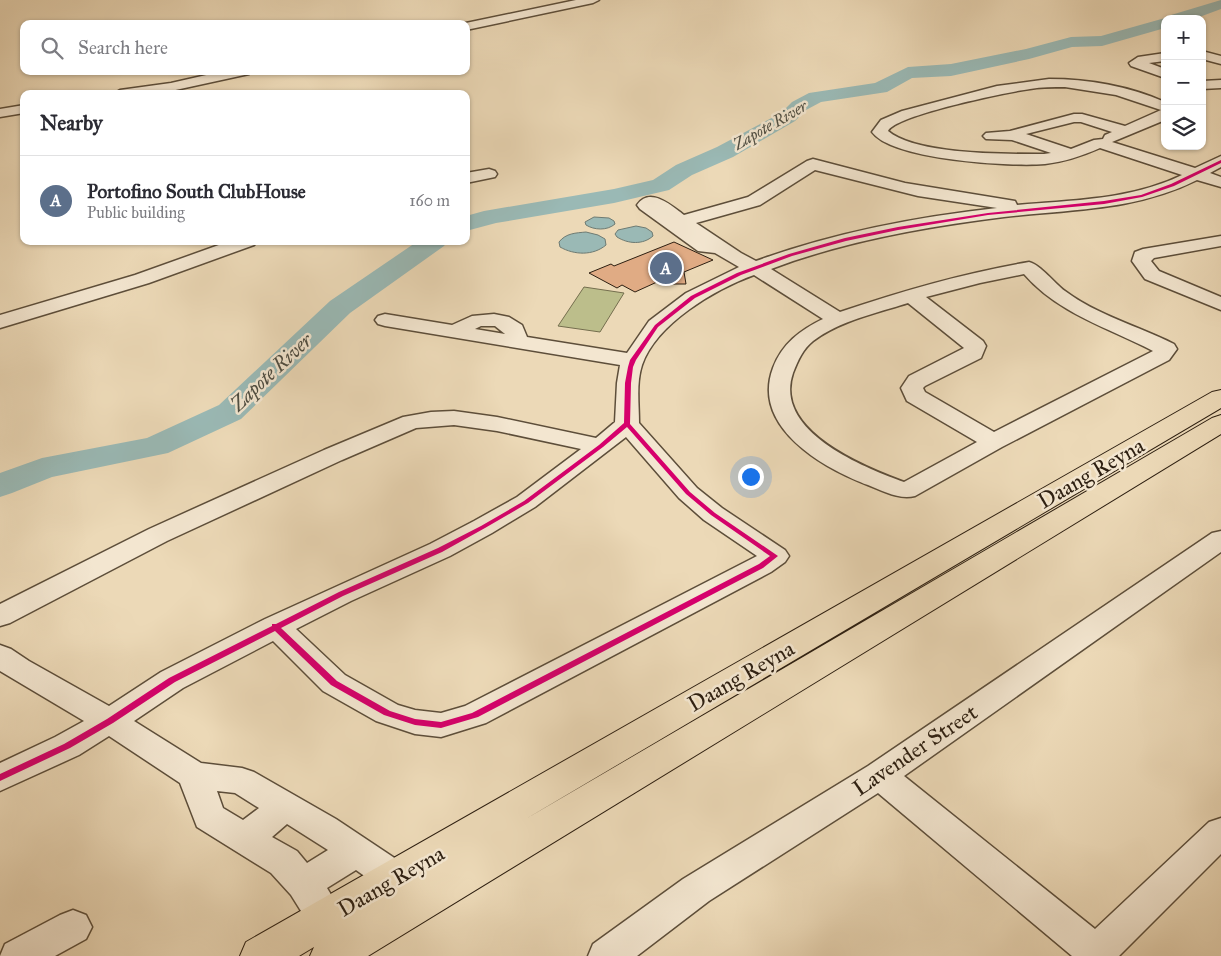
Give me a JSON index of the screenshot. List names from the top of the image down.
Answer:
{
  "streets": {
    "main road": ["Daang Reyna"],
    "street": ["Lavender Street"]
  },
  "water": ["Zapote River"],
  "page": {
    "map_buttons": ["+", "−"],
    "search": "Search here",
    "heading": "Nearby",
    "list": [
      {
        "mark": "A",
        "name": "Portofino South ClubHouse",
        "note": "Public building",
        "value": "160 m"
      }
    ],
    "pins": "A"
  }
}
